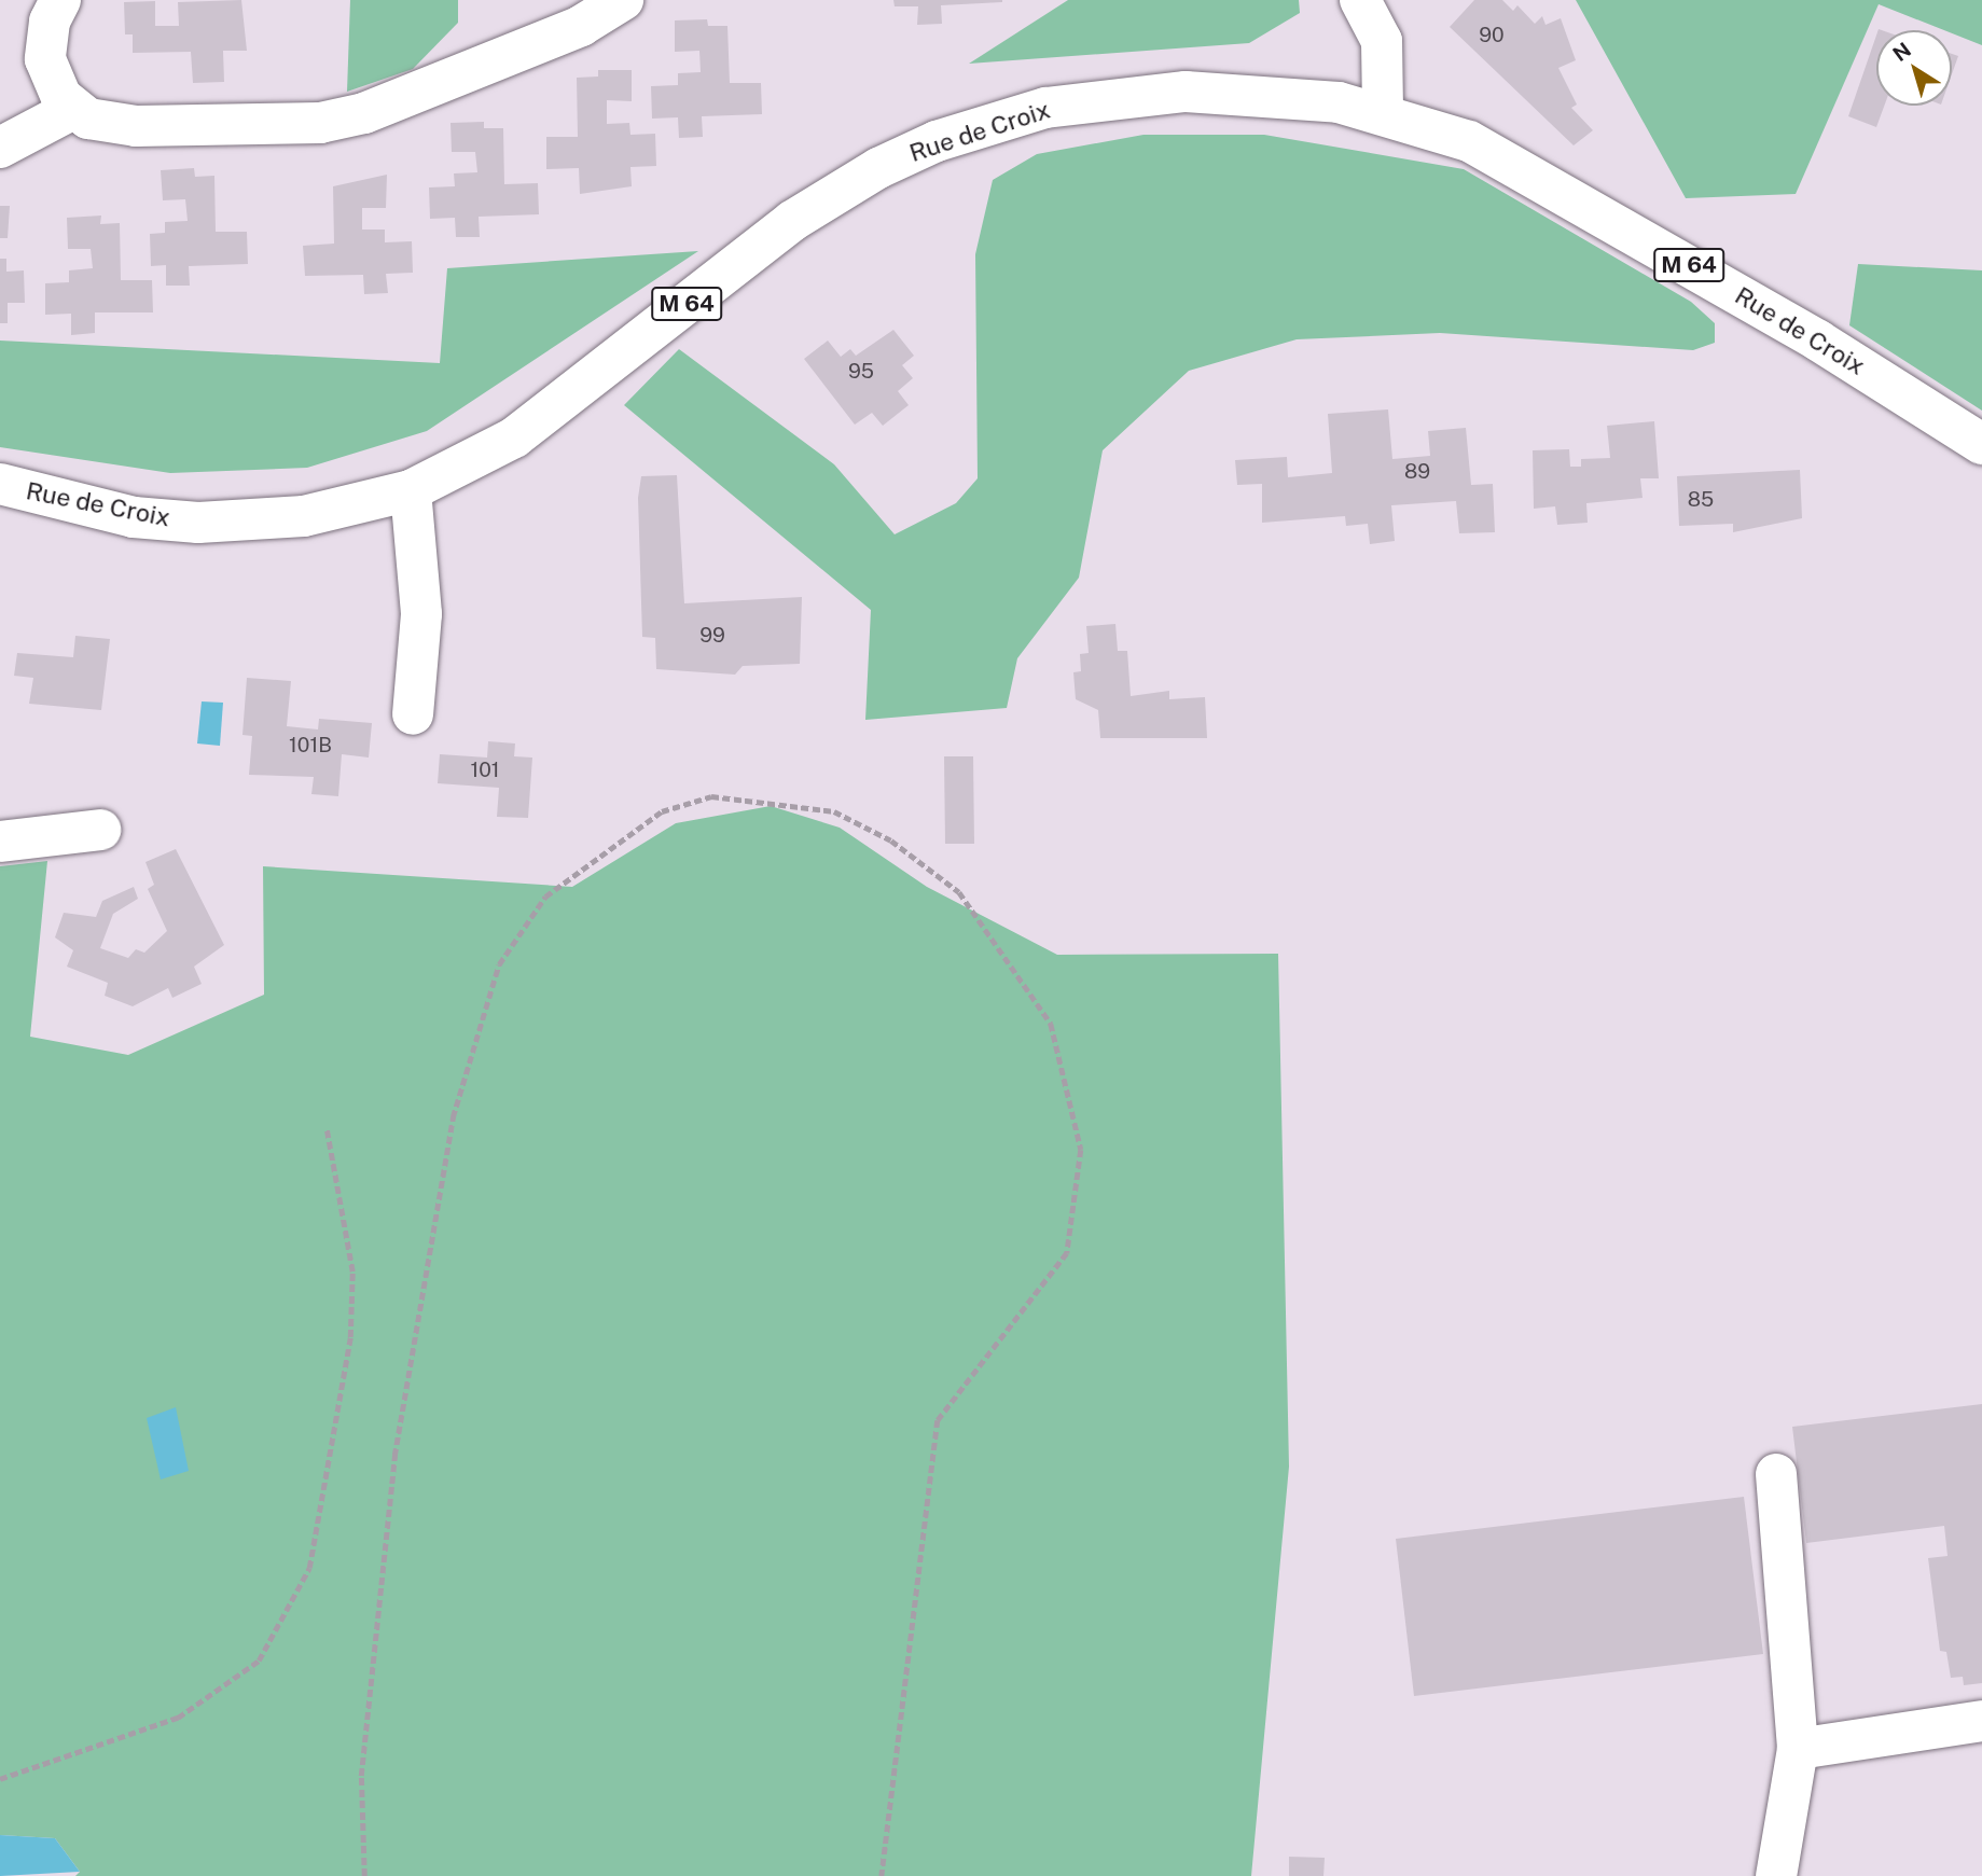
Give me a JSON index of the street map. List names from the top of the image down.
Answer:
{
  "streets": {
    "main road": ["Rue de Croix", "M 64"]
  },
  "house_numbers": [
    "90",
    "95",
    "89",
    "85",
    "99",
    "101B",
    "101"
  ],
  "north": "top left"
}
